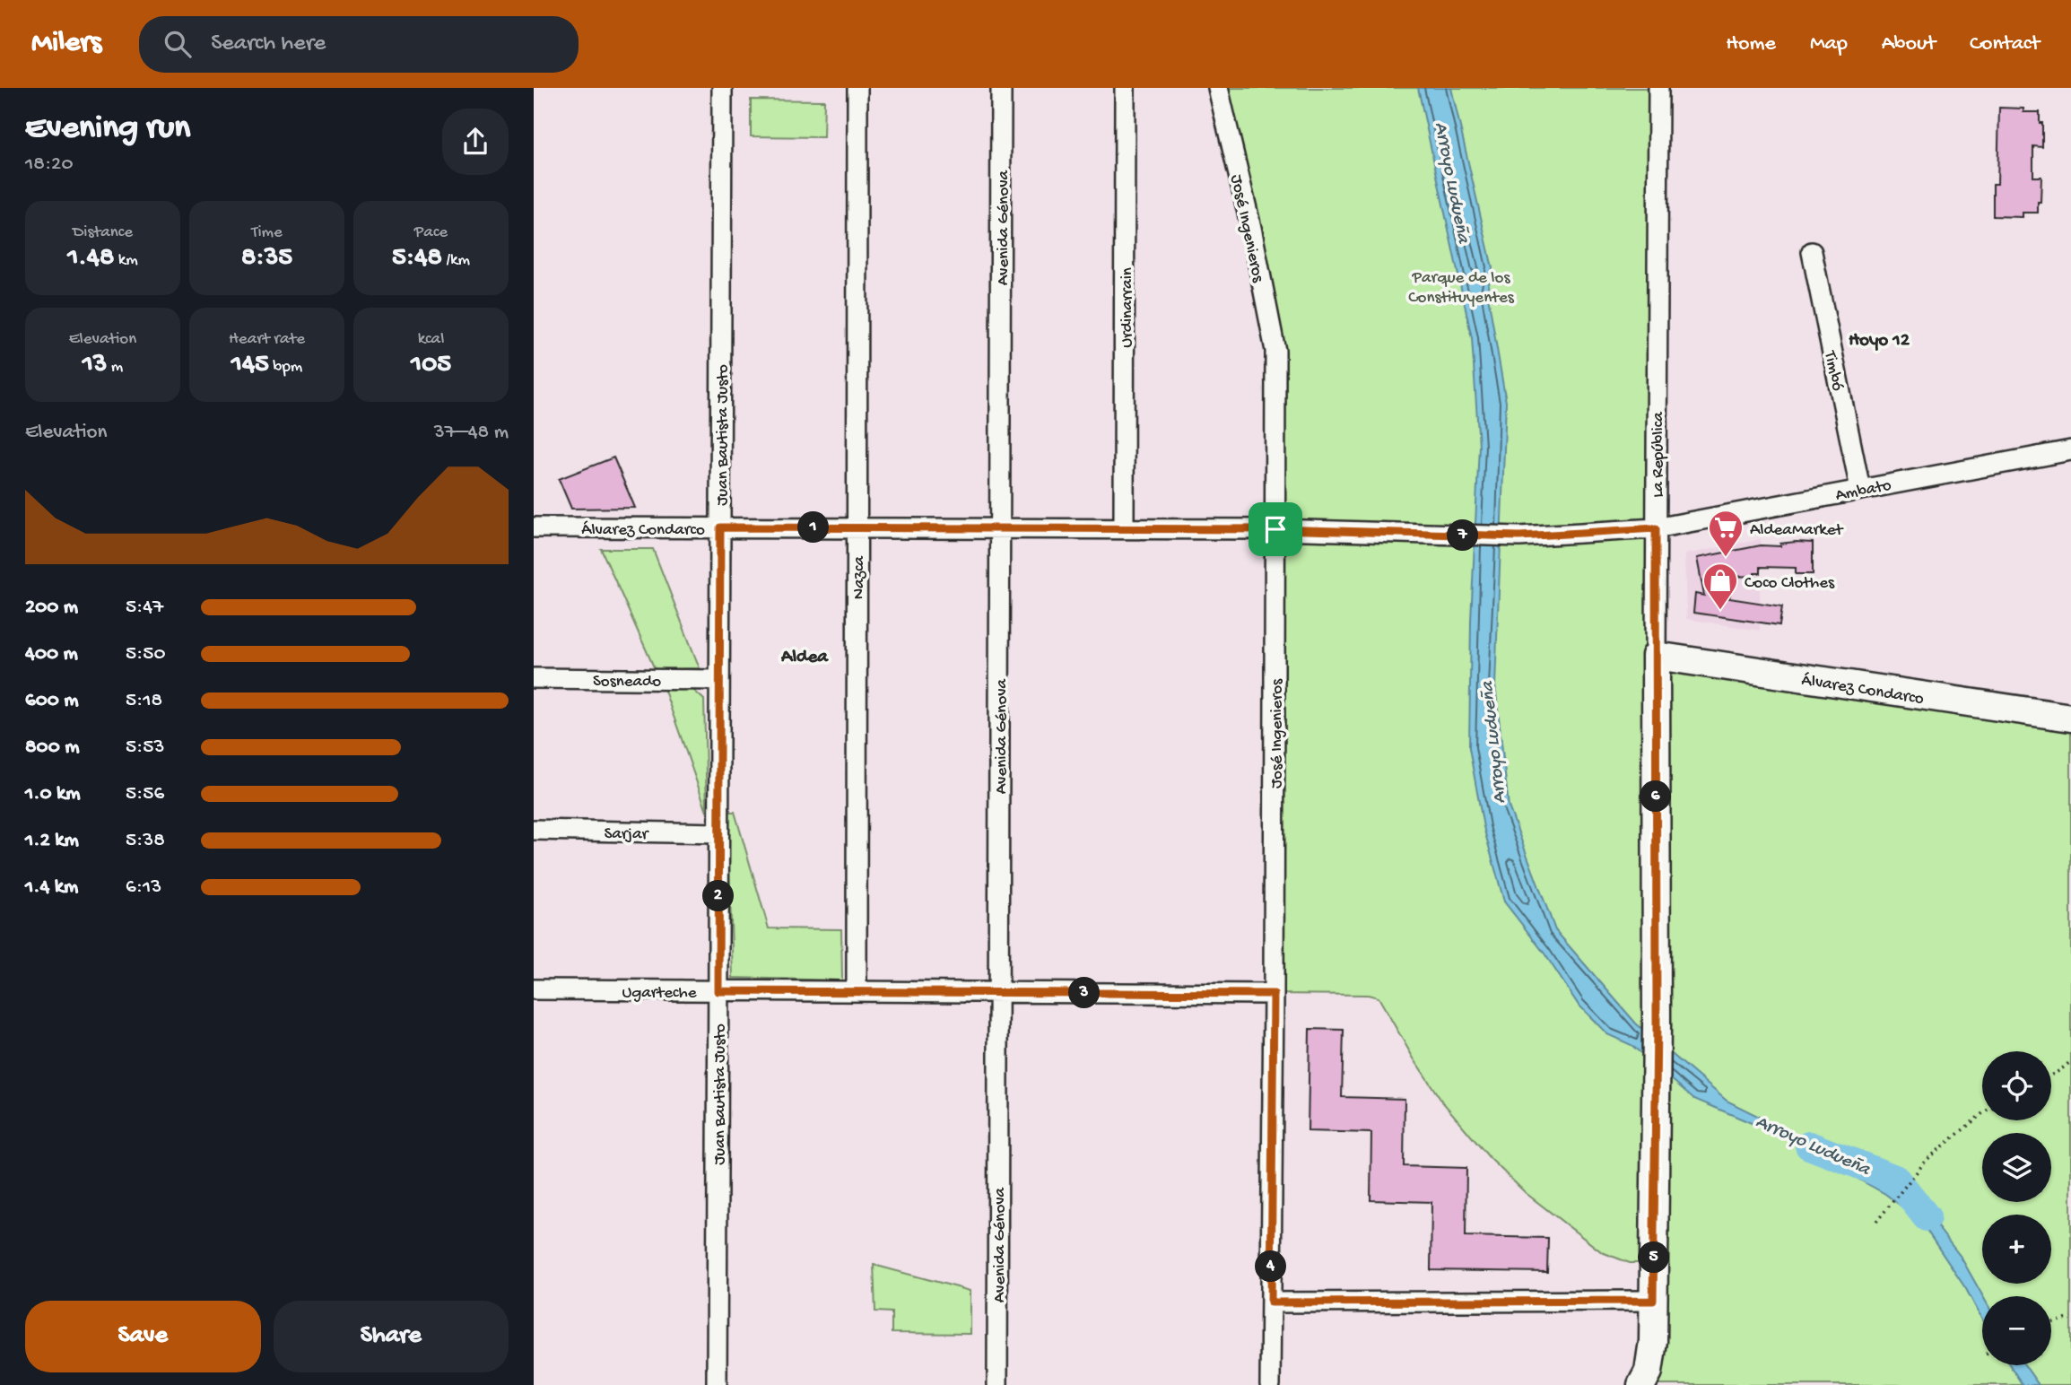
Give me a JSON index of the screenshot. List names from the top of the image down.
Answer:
{
  "streets": {
    "main road": ["La República", "Álvarez Condarco"],
    "street": [
      "Avenida Génova",
      "José Ingenieros",
      "Urdinarrain",
      "Timbó",
      "Juan Bautista Justo",
      "Ambato",
      "Nazca",
      "Sosneado",
      "Sarjar",
      "Ugarteche"
    ]
  },
  "crossings": [
    ["Avenida Génova", "Álvarez Condarco"],
    ["Avenida Génova", "Ugarteche"],
    ["José Ingenieros", "Álvarez Condarco"],
    ["José Ingenieros", "Ugarteche"],
    ["Urdinarrain", "Álvarez Condarco"],
    ["Timbó", "Ambato"],
    ["Juan Bautista Justo", "Álvarez Condarco"],
    ["Juan Bautista Justo", "Sosneado"],
    ["Juan Bautista Justo", "Sarjar"],
    ["Juan Bautista Justo", "Ugarteche"],
    ["La República", "Ambato"],
    ["La República", "Álvarez Condarco"],
    ["Ambato", "Álvarez Condarco"],
    ["Álvarez Condarco", "Nazca"],
    ["Nazca", "Ugarteche"]
  ],
  "districts": ["Hoyo 12", "Aldea"],
  "water": ["Arroyo Ludueña"],
  "parks": ["Parque de los Constituyentes"],
  "places": {
    "supermarket": ["AldeaMarket"],
    "shop": ["Coco Clothes"]
  },
  "page": {
    "header": "Milers",
    "search": "Search here",
    "nav": [
      "Home",
      "Map",
      "About",
      "Contact"
    ],
    "heading": ["Evening run", "18:20"],
    "stats": [
      ["Distance", "1.48 km"],
      ["Time", "8:35"],
      ["Pace", "5:48 /km"],
      ["Elevation", "13 m"],
      ["Heart rate", "145 bpm"],
      ["kcal", "105"]
    ],
    "chart": ["Elevation", "37–48 m"],
    "pins": [
      "1",
      "7",
      "6",
      "2",
      "3",
      "5",
      "4"
    ],
    "list": [
      {
        "name": "200 m",
        "note": "5:47"
      },
      {
        "name": "400 m",
        "note": "5:50"
      },
      {
        "name": "600 m",
        "note": "5:18"
      },
      {
        "name": "800 m",
        "note": "5:53"
      },
      {
        "name": "1.0 km",
        "note": "5:56"
      },
      {
        "name": "1.2 km",
        "note": "5:38"
      },
      {
        "name": "1.4 km",
        "note": "6:13"
      }
    ],
    "map_buttons": ["+", "−"],
    "buttons": ["Save", "Share"]
  }
}
